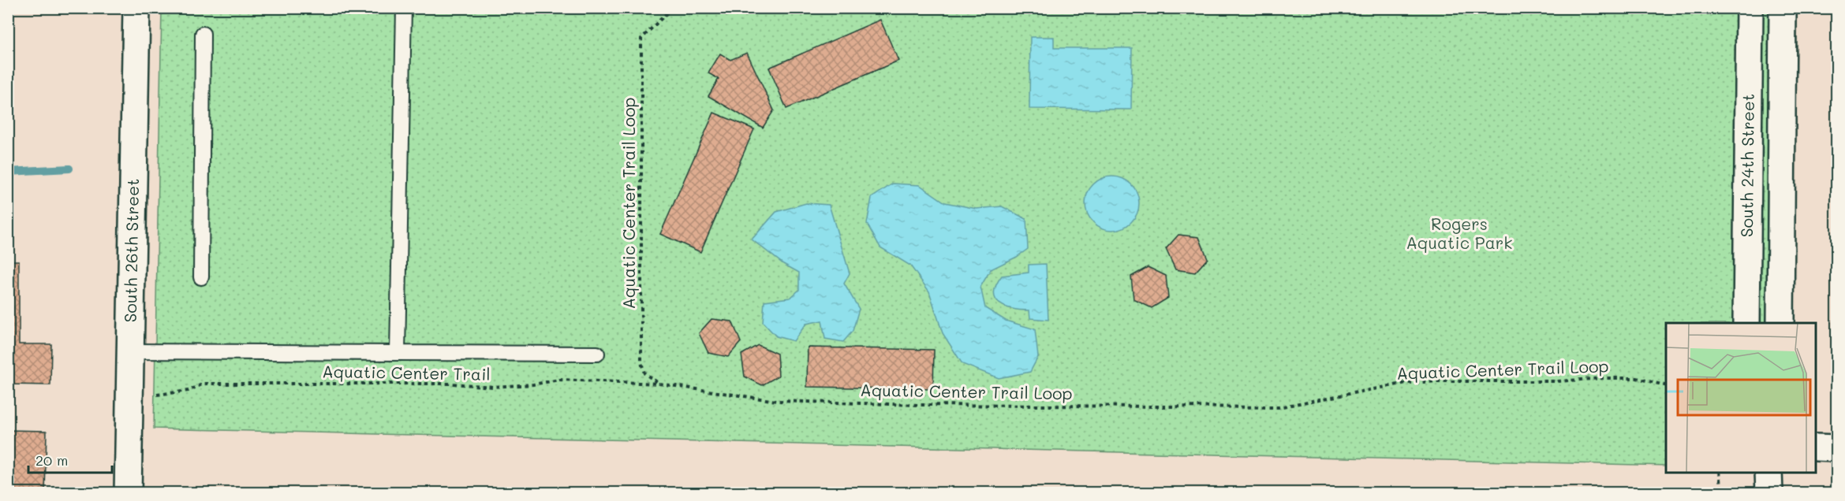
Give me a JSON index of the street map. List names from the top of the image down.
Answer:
{
  "streets": {
    "street": ["South 24th Street", "South 26th Street"],
    "path": ["Aquatic Center Trail Loop", "Aquatic Center Trail"]
  },
  "crossings": [
    ["Aquatic Center Trail Loop", "Aquatic Center Trail"]
  ],
  "parks": ["Rogers Aquatic Park"],
  "scale_bar": "20 m"
}
